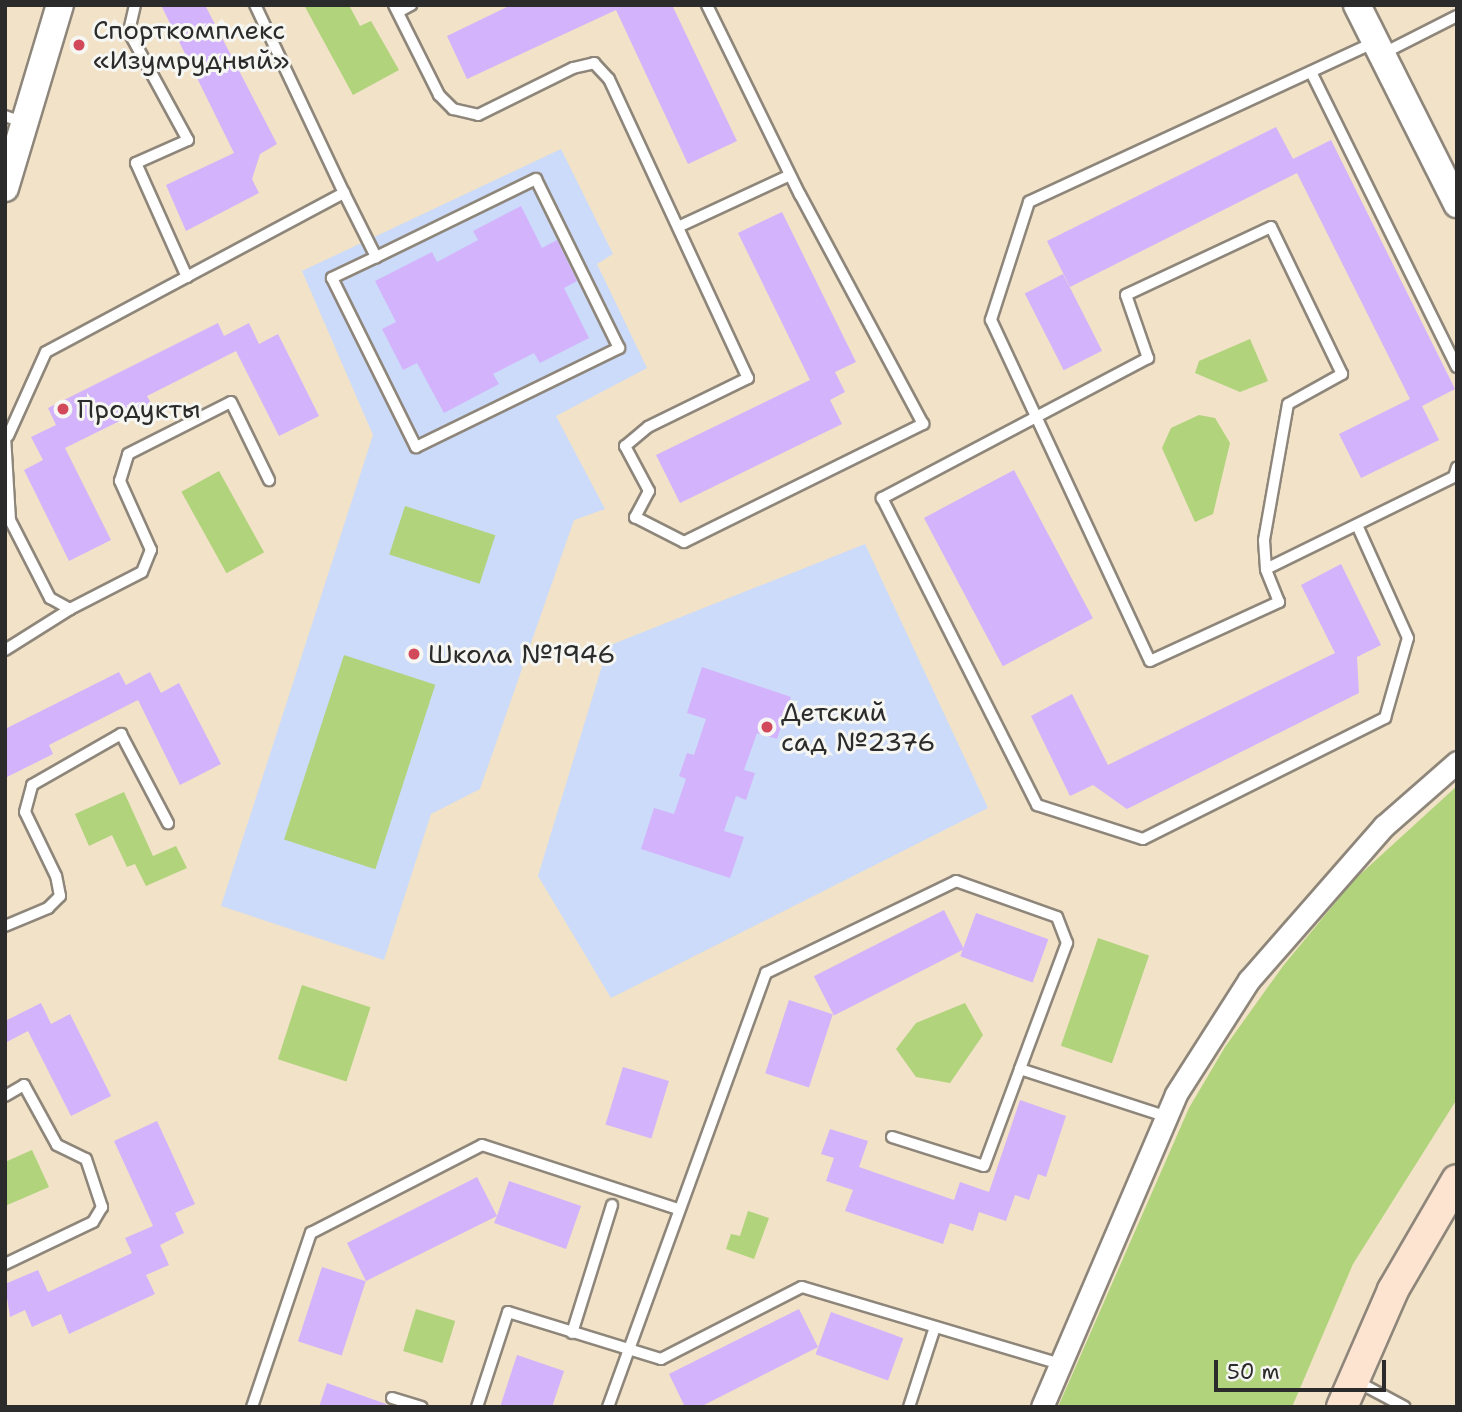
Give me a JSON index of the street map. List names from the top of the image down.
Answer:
{
  "places": [
    "Спорткомплекс «Изумрудный»",
    "Продукты",
    "Школа №1946",
    "Детский сад №2376"
  ],
  "scale_bar": "50 m"
}
